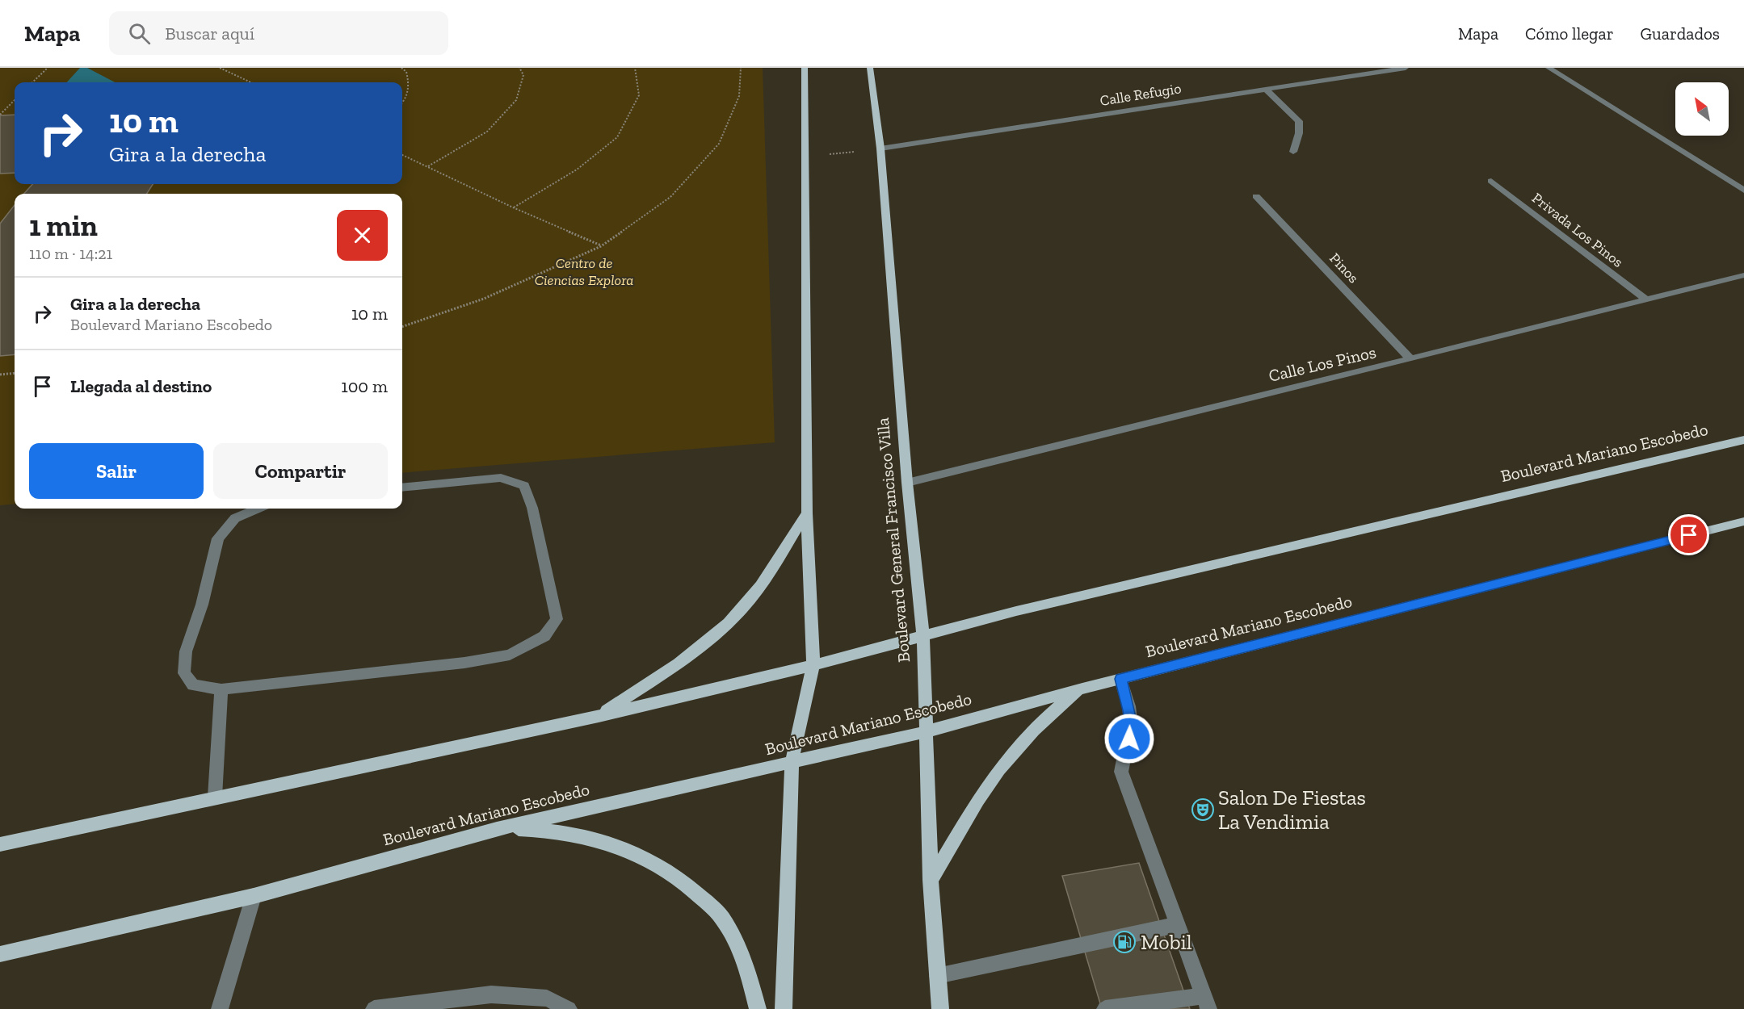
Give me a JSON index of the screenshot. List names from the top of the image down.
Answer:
{
  "streets": {
    "main road": ["Boulevard Mariano Escobedo", "Boulevard General Francisco Villa"],
    "street": [
      "Calle Refugio",
      "Privada Los Pinos",
      "Pinos",
      "Calle Los Pinos"
    ]
  },
  "crossings": [
    ["Calle Refugio", "Boulevard General Francisco Villa"],
    ["Privada Los Pinos", "Calle Los Pinos"],
    ["Pinos", "Calle Los Pinos"],
    ["Calle Los Pinos", "Boulevard General Francisco Villa"],
    ["Boulevard Mariano Escobedo", "Boulevard General Francisco Villa"]
  ],
  "parks": ["Centro de Ciencias Explora"],
  "places": {
    "theatre": ["Salon De Fiestas La Vendimia"],
    "fuel station": ["Mobil"]
  },
  "north": "top left",
  "page": {
    "header": "Mapa",
    "search": "Buscar aquí",
    "nav": ["Mapa", "Cómo llegar", "Guardados"],
    "turn": ["10 m", "Gira a la derecha"],
    "heading": ["1 min", "110 m · 14:21"],
    "list": [
      {
        "name": "Gira a la derecha",
        "note": "Boulevard Mariano Escobedo",
        "value": "10 m"
      },
      {
        "name": "Llegada al destino",
        "value": "100 m"
      }
    ],
    "buttons": ["Salir", "Compartir"]
  }
}
